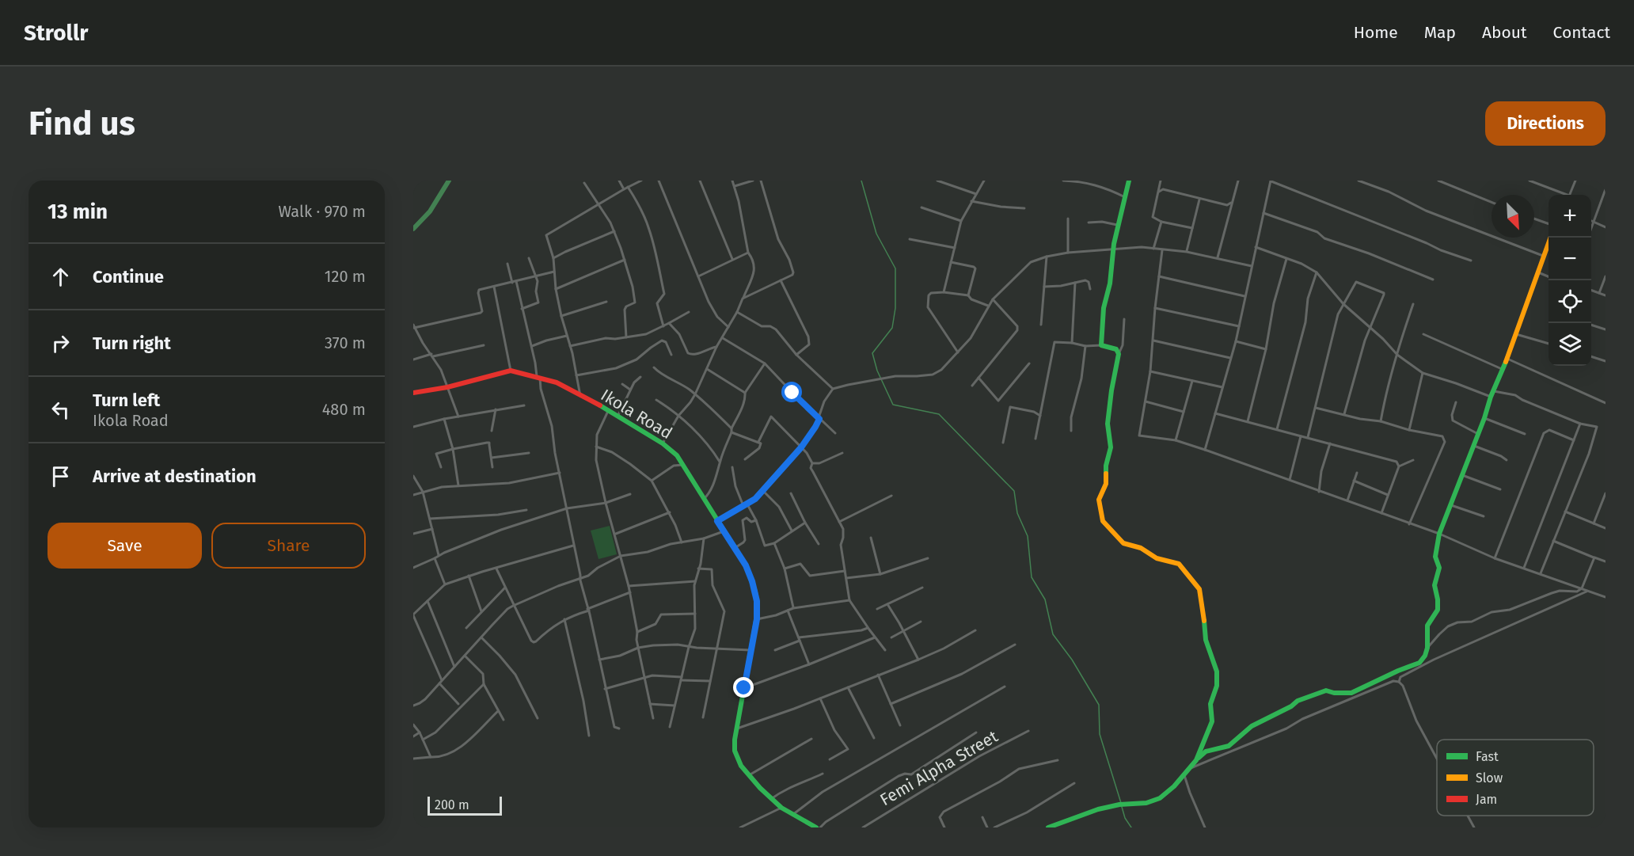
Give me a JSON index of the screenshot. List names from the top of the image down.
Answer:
{
  "streets": {
    "street": ["Ikola Road", "Femi Alpha Street"]
  },
  "legend": ["Fast", "Slow", "Jam"],
  "scale_bar": "200 m",
  "north": "bottom right",
  "page": {
    "header": "Strollr",
    "nav": [
      "Home",
      "Map",
      "About",
      "Contact"
    ],
    "buttons": [
      "Directions",
      ["Save", "Share"]
    ],
    "title": "Find us",
    "heading": ["13 min", "Walk · 970 m"],
    "map_buttons": ["+", "−"],
    "list": [
      ["Continue", "120 m"],
      ["Turn right", "370 m"],
      ["Turn left", "Ikola Road", "480 m"],
      "Arrive at destination"
    ],
    "scale": "200 m"
  }
}
